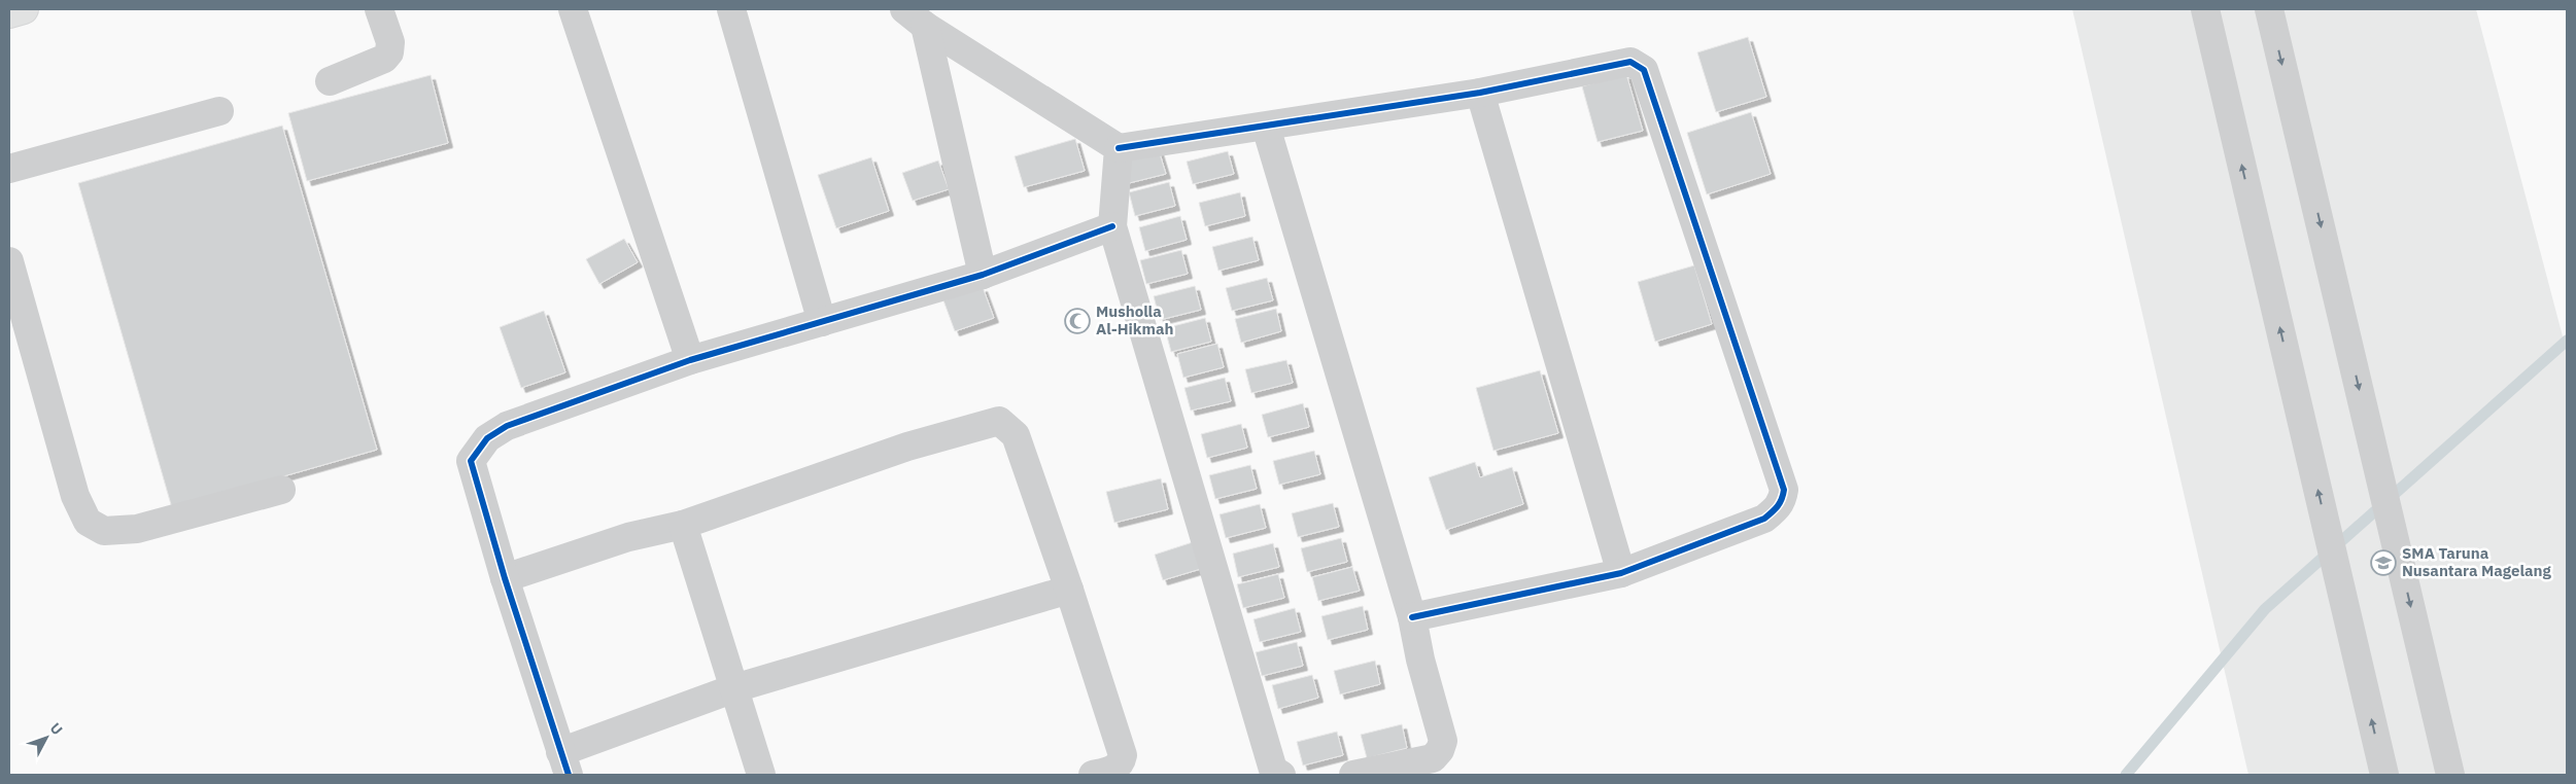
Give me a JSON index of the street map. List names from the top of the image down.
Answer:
{
  "places": {
    "mosque": ["Musholla Al-Hikmah"],
    "school or university": ["SMA Taruna Nusantara Magelang"]
  },
  "north": "top right"
}
